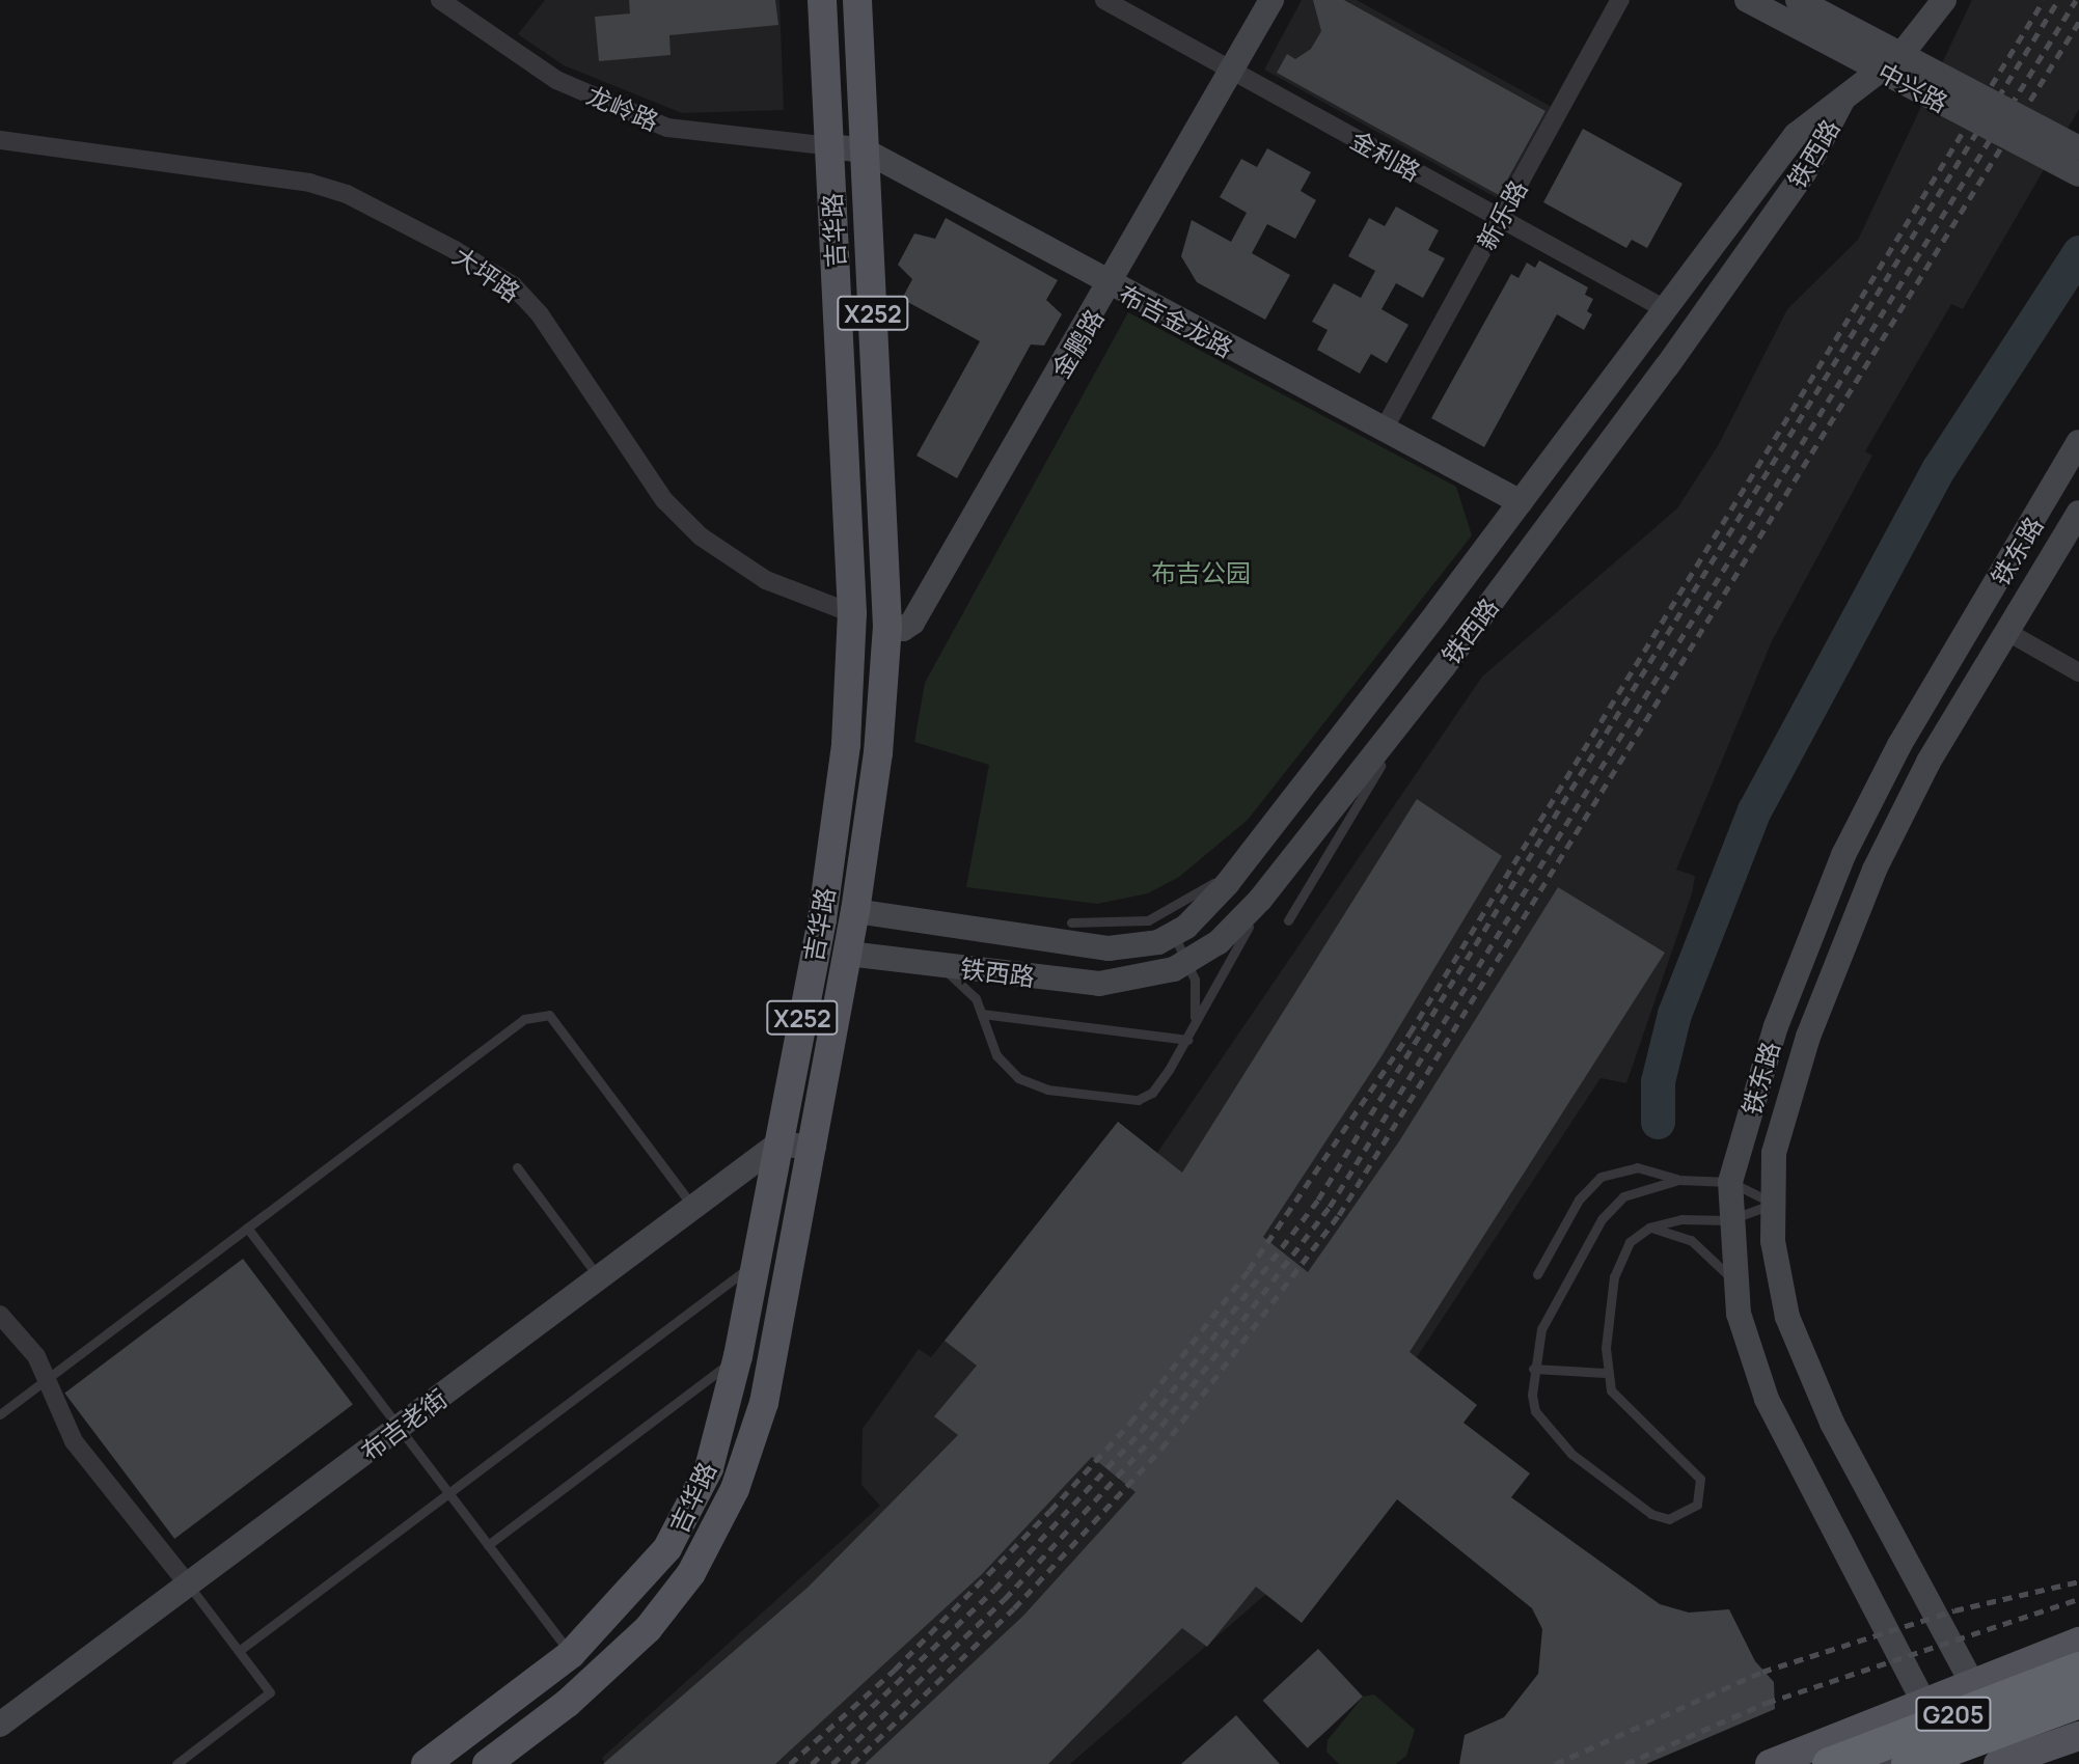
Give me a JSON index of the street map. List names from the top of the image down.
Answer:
{
  "streets": {
    "highway": ["G205"],
    "main road": [
      "中兴路",
      "铁西路",
      "吉华路",
      "X252",
      "布吉金龙路",
      "金鹏路",
      "铁东路",
      "布吉老街"
    ],
    "street": [
      "龙岭路",
      "金利路",
      "新乐路",
      "大坪路"
    ]
  },
  "crossings": [
    ["龙岭路", "吉华路"],
    ["龙岭路", "布吉金龙路"],
    ["铁西路", "金利路"],
    ["铁西路", "吉华路"],
    ["铁西路", "布吉金龙路"],
    ["金利路", "新乐路"],
    ["金利路", "金鹏路"],
    ["新乐路", "布吉金龙路"],
    ["吉华路", "大坪路"],
    ["吉华路", "布吉金龙路"],
    ["吉华路", "金鹏路"],
    ["吉华路", "布吉老街"],
    ["布吉金龙路", "金鹏路"]
  ],
  "parks": ["布吉公园"]
}
